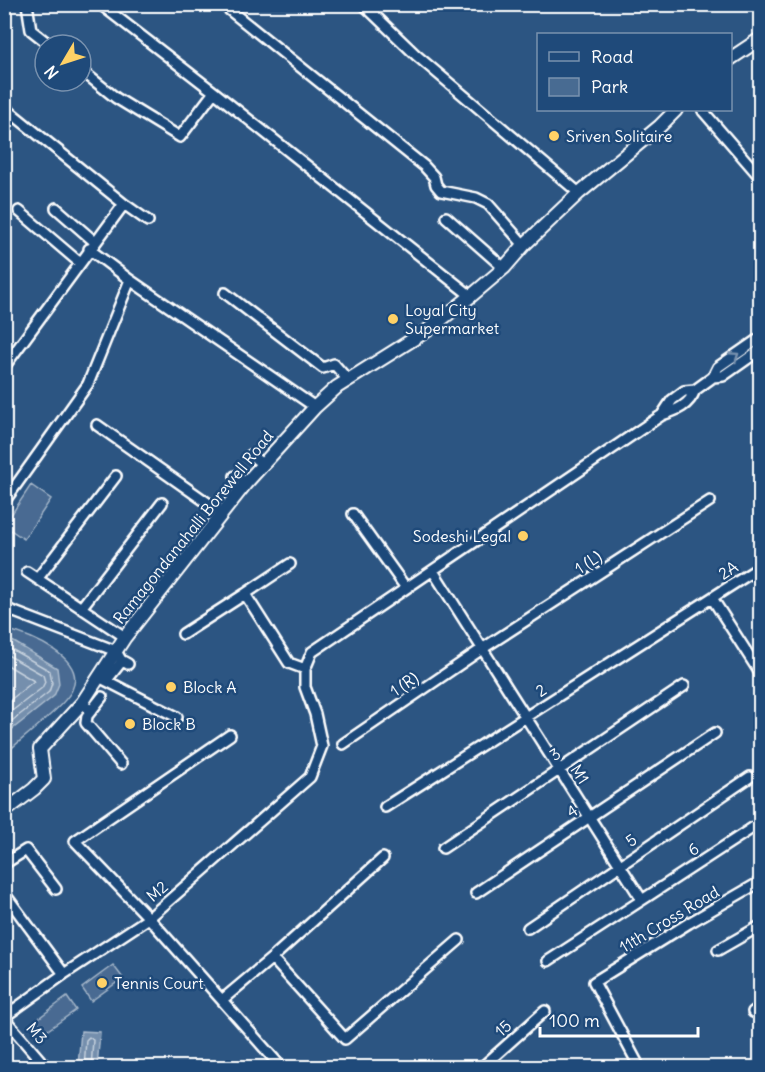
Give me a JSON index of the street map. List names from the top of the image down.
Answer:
{
  "streets": {
    "street": [
      "Ramagondanahalli Borewell Road",
      "1 (L)",
      "2A",
      "1 (R)",
      "2",
      "3",
      "M1",
      "4",
      "5",
      "6",
      "M2",
      "11th Cross Road",
      "15",
      "M3"
    ]
  },
  "crossings": [
    ["1 (L)", "1 (R)"],
    ["1 (L)", "M1"],
    ["2A", "2"],
    ["1 (R)", "M1"],
    ["2", "M1"],
    ["3", "M1"],
    ["M1", "4"],
    ["M1", "5"],
    ["M1", "6"]
  ],
  "places": [
    "Sriven Solitaire",
    "Loyal City Supermarket",
    "Sodeshi Legal",
    "Block A",
    "Block B",
    "Tennis Court"
  ],
  "legend": ["Road", "Park"],
  "scale_bar": "100 m",
  "north": "bottom left"
}
